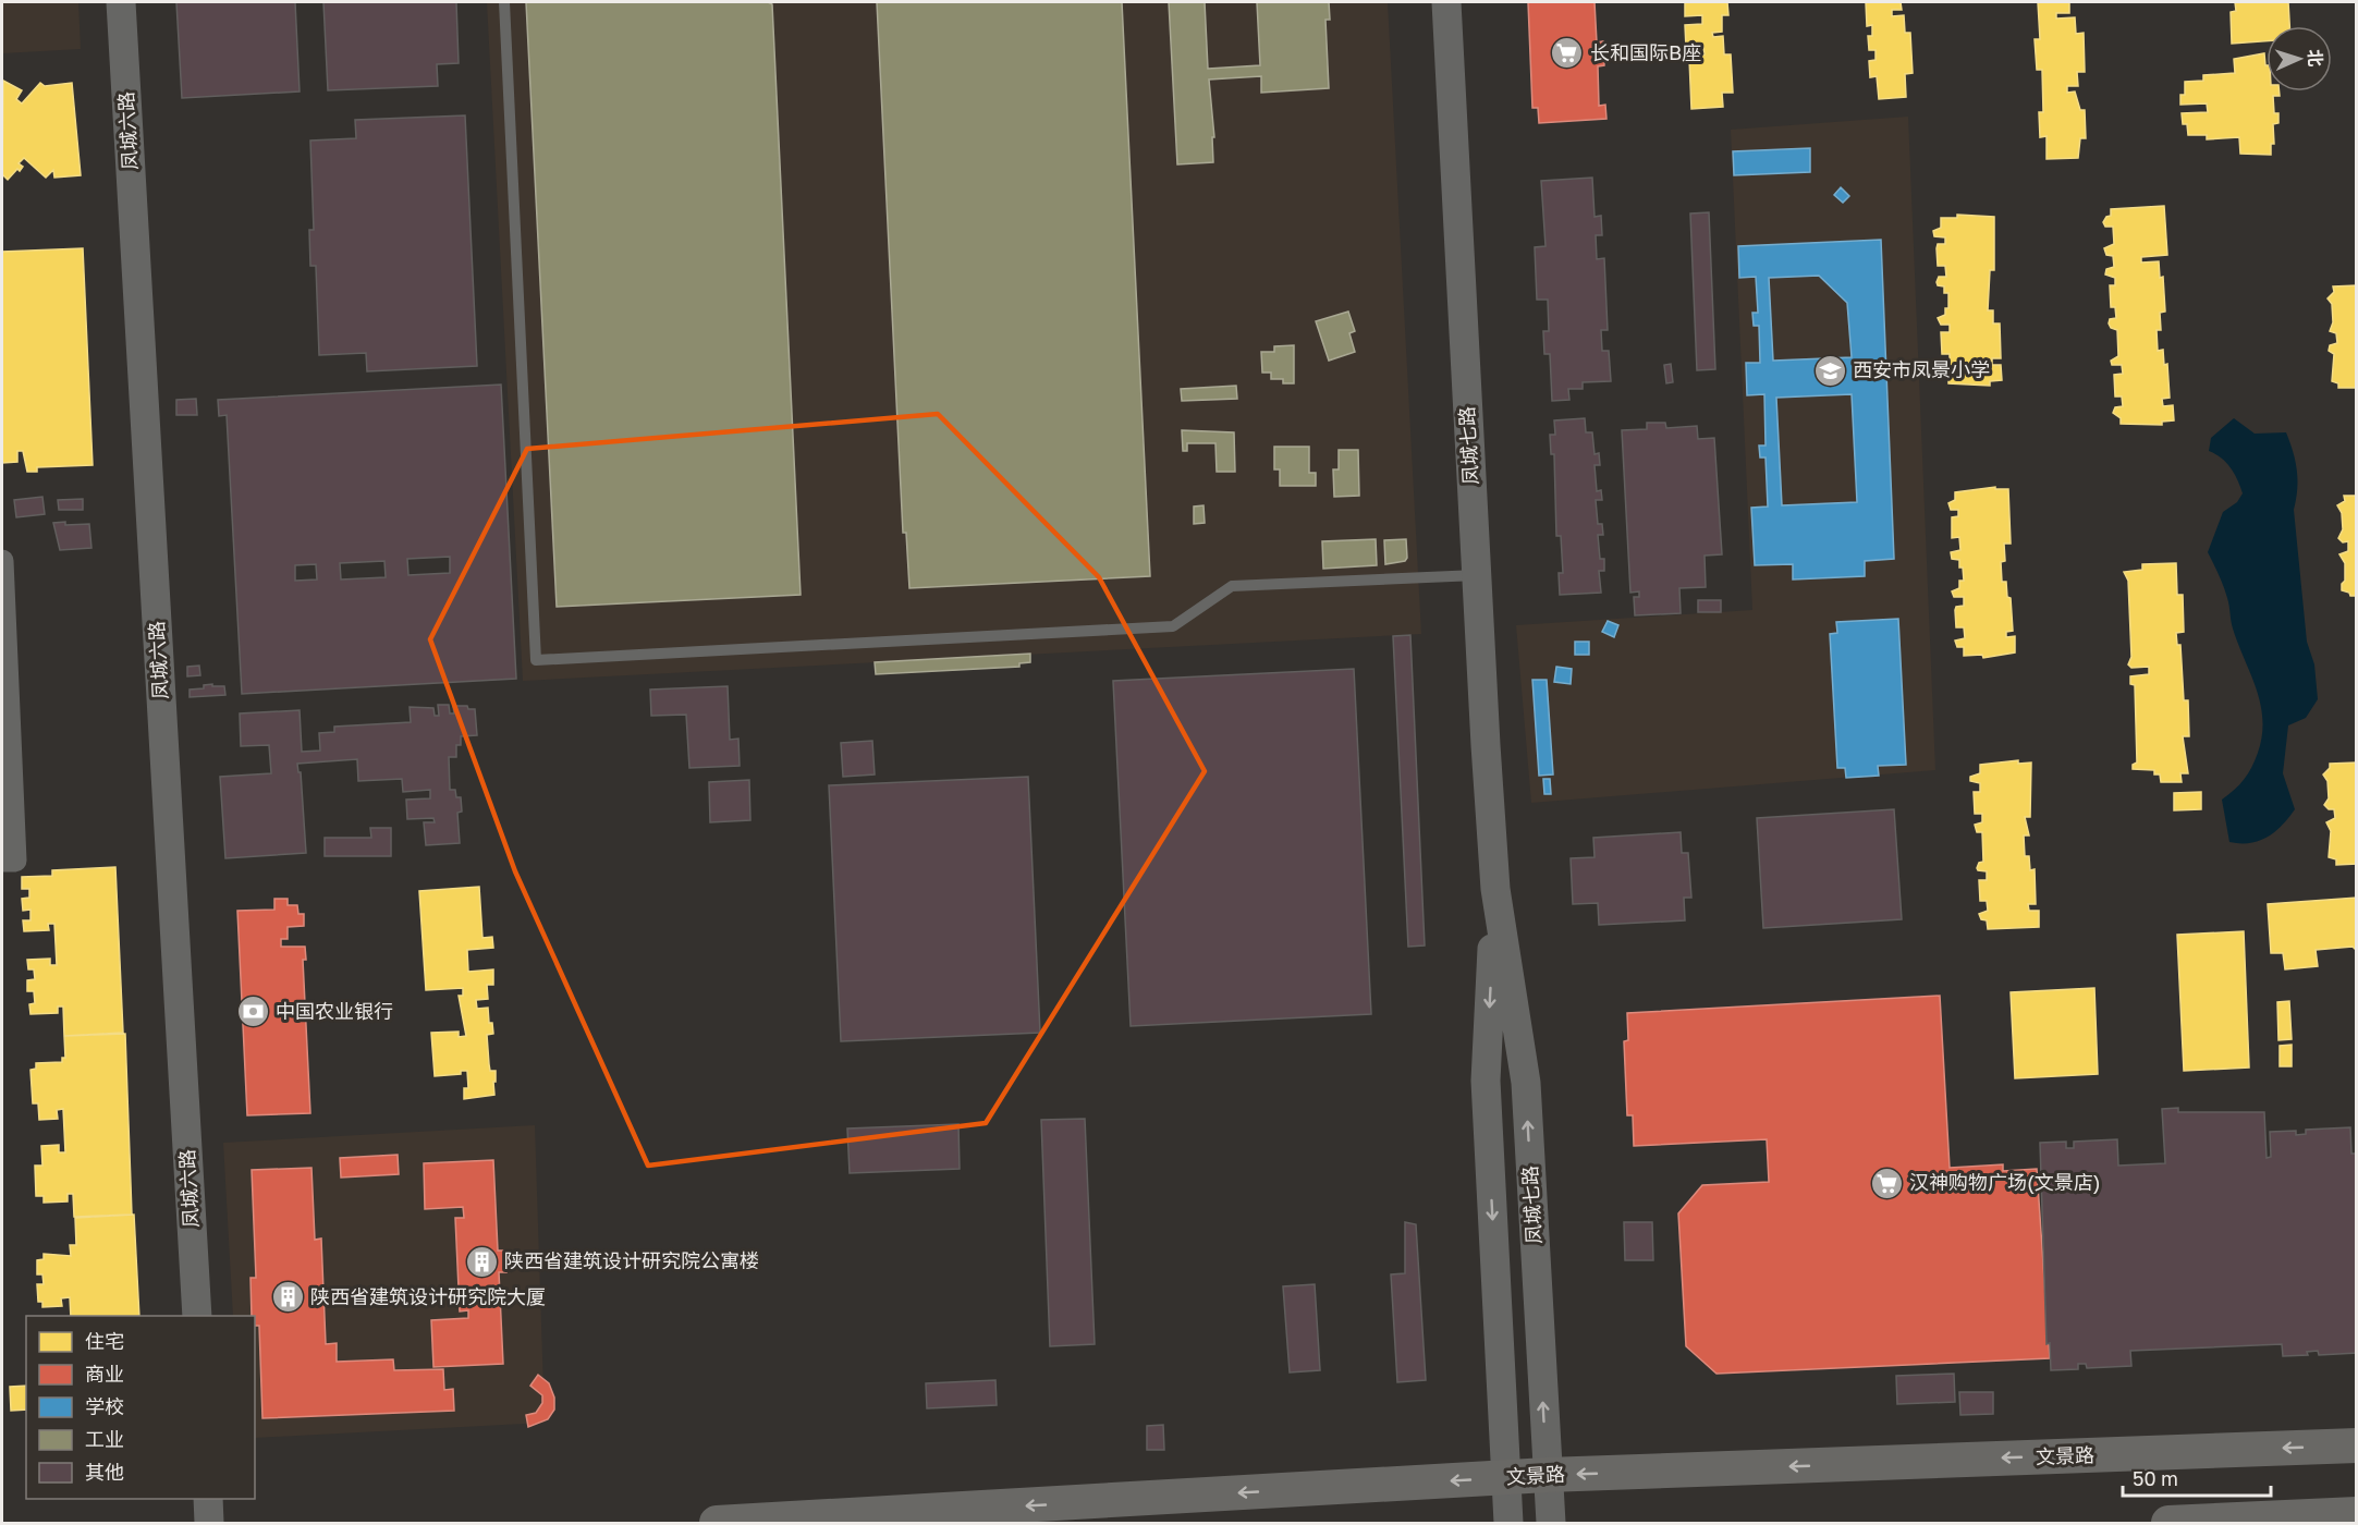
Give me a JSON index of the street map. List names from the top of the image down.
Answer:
{
  "streets": {
    "main road": ["文景路"],
    "street": ["凤城六路", "凤城七路"]
  },
  "crossings": [
    ["凤城七路", "文景路"]
  ],
  "one_way": ["文景路"],
  "places": {
    "supermarket": ["长和国际B座", "汉神购物广场(文景店)"],
    "school or university": ["西安市凤景小学"],
    "bank": ["中国农业银行"],
    "building": ["陕西省建筑设计研究院公寓楼", "陕西省建筑设计研究院大厦"]
  },
  "legend": [
    "住宅",
    "商业",
    "学校",
    "工业",
    "其他"
  ],
  "scale_bar": "50 m",
  "north": "right"
}
